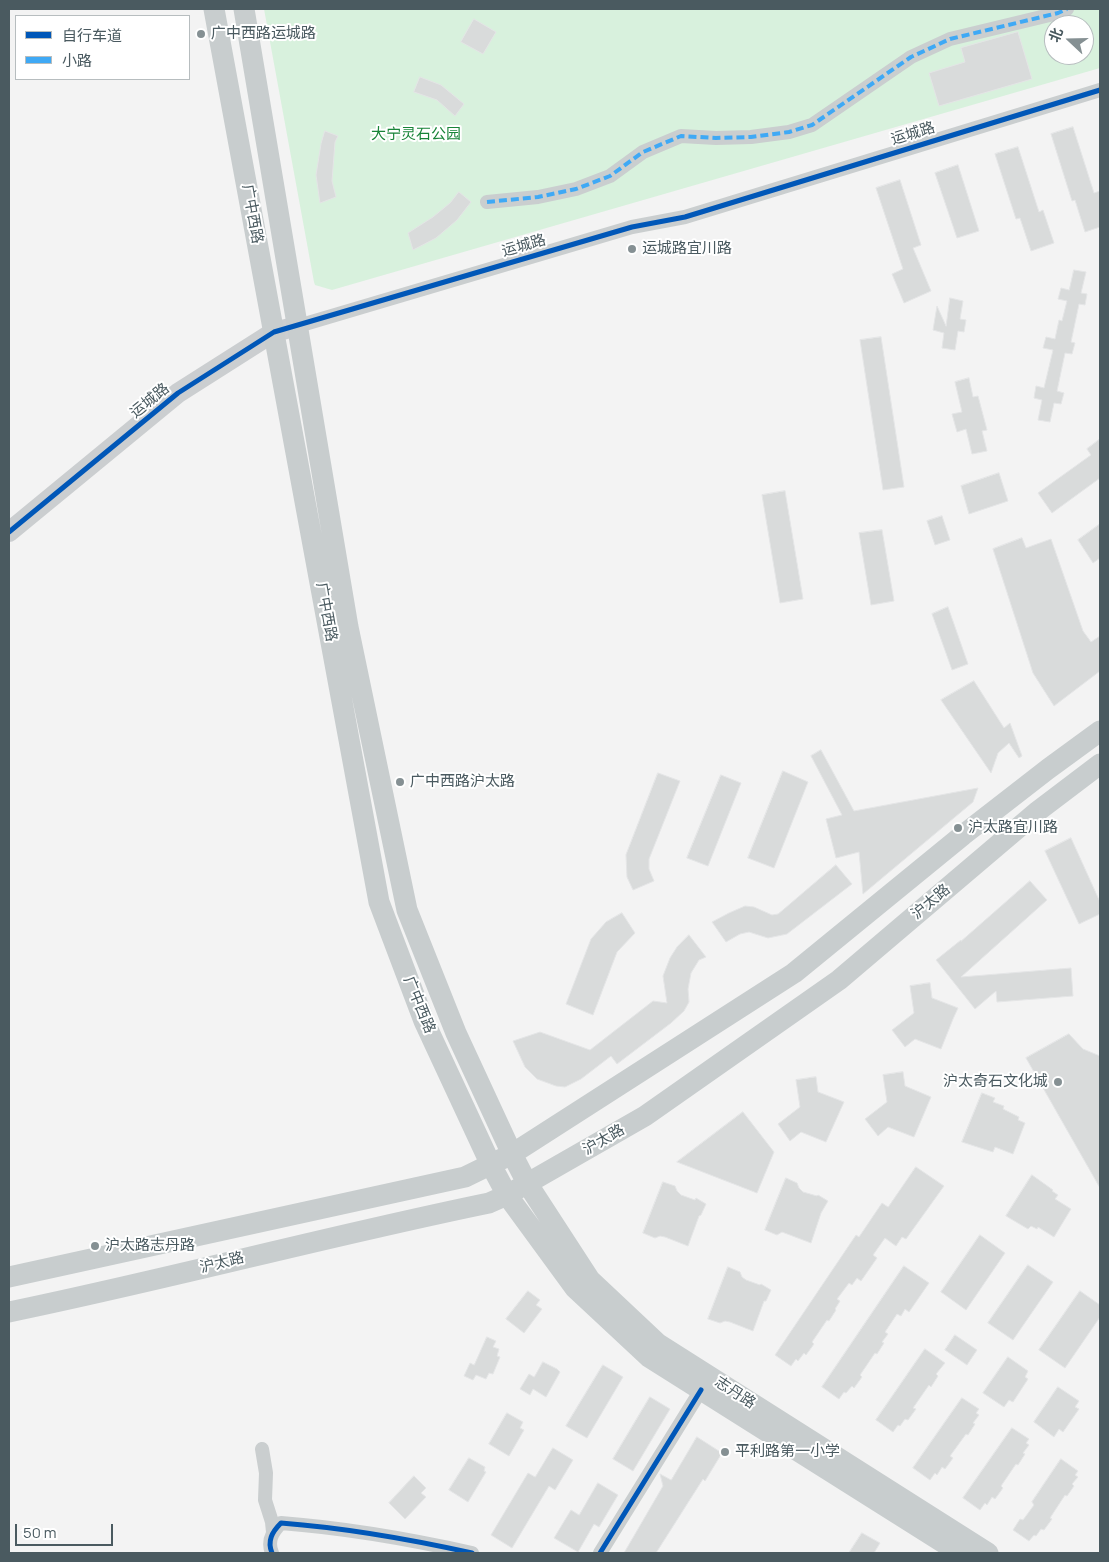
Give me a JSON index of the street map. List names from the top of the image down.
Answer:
{
  "streets": {
    "main road": ["广中西路", "沪太路", "志丹路"],
    "street": ["运城路"]
  },
  "crossings": [
    ["运城路", "广中西路"],
    ["广中西路", "沪太路"],
    ["广中西路", "志丹路"],
    ["沪太路", "志丹路"]
  ],
  "parks": ["大宁灵石公园"],
  "places": [
    "广中西路运城路",
    "运城路宜川路",
    "广中西路沪太路",
    "沪太路宜川路",
    "沪太奇石文化城",
    "沪太路志丹路",
    "平利路第一小学"
  ],
  "legend": ["自行车道", "小路"],
  "scale_bar": "50 m",
  "north": "left"
}
